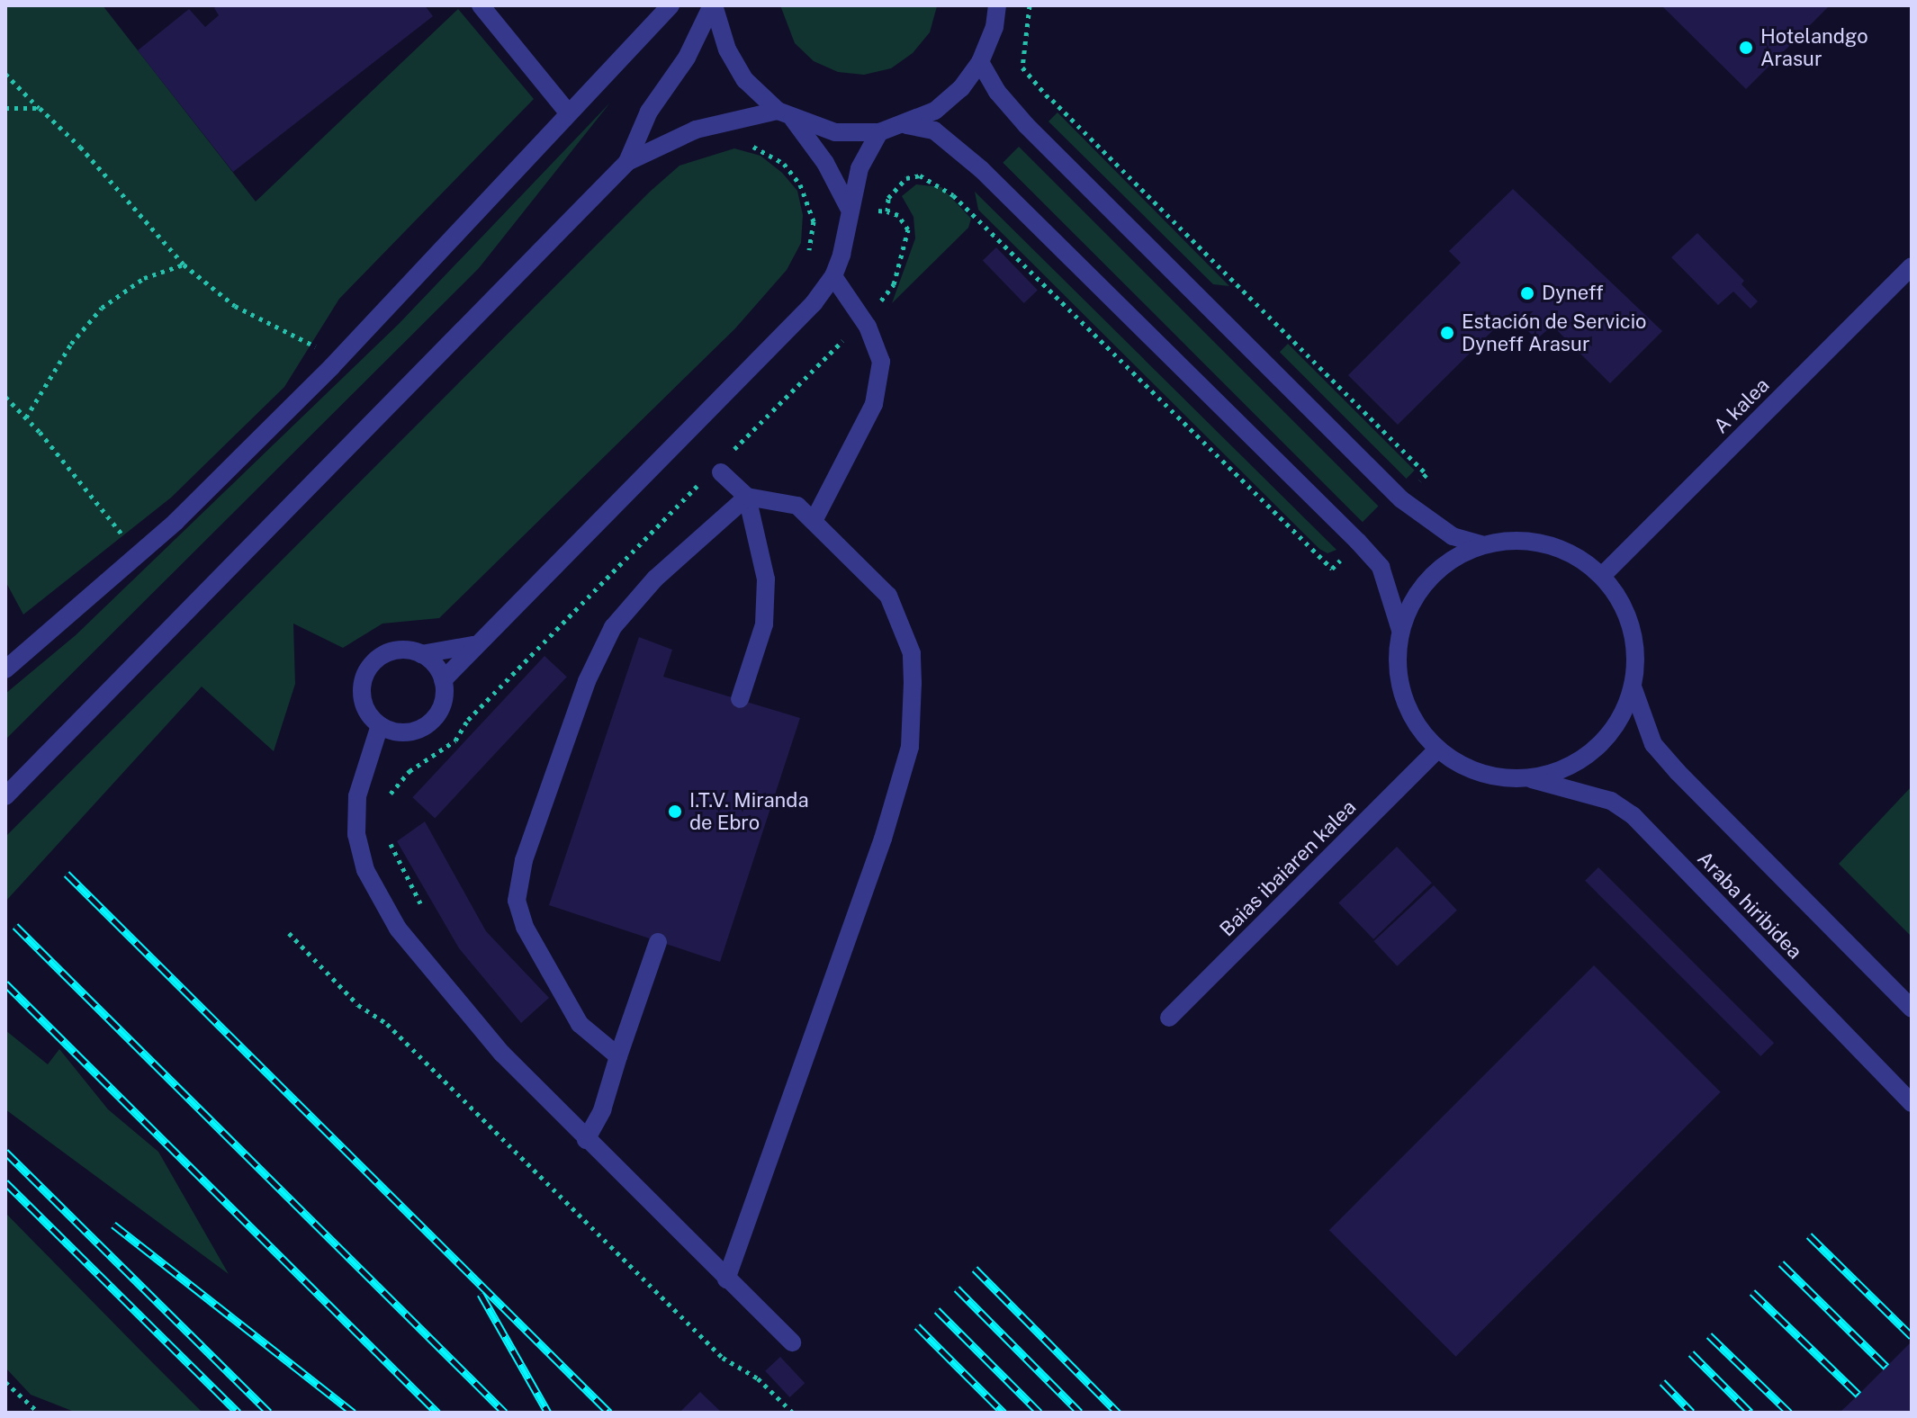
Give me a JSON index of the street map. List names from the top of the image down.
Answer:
{
  "streets": {
    "street": ["A kalea", "Baias ibaiaren kalea", "Araba hiribidea"]
  },
  "crossings": [
    ["A kalea", "Baias ibaiaren kalea"],
    ["A kalea", "Araba hiribidea"],
    ["Baias ibaiaren kalea", "Araba hiribidea"]
  ],
  "places": [
    "Hotelandgo Arasur",
    "Dyneff",
    "Estación de Servicio Dyneff Arasur",
    "I.T.V. Miranda de Ebro"
  ]
}
